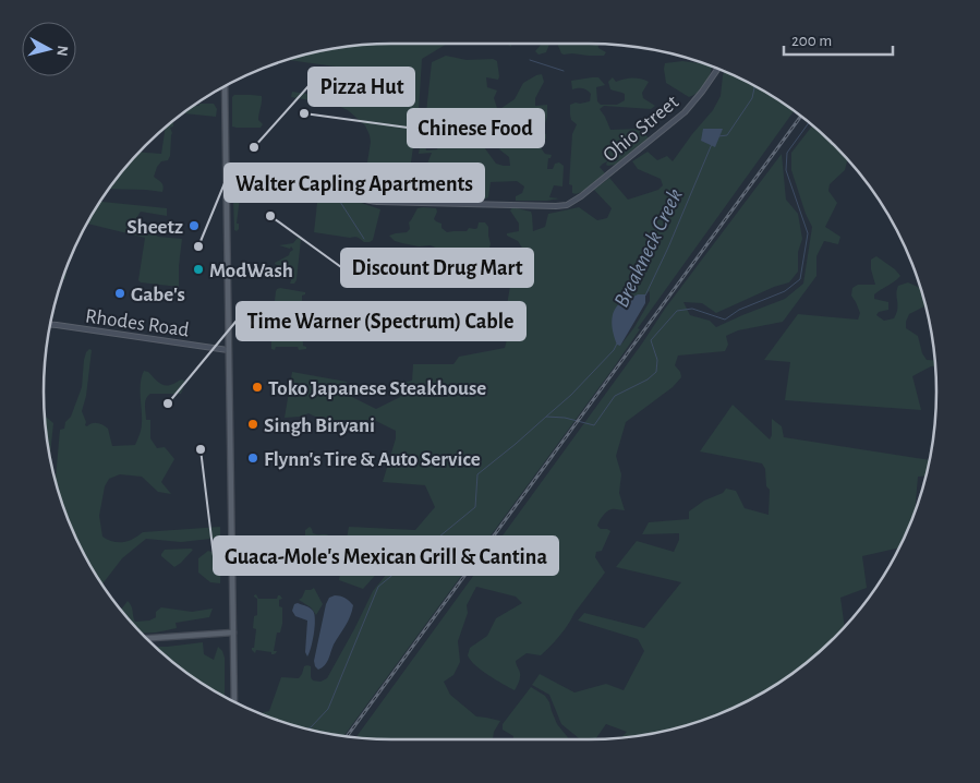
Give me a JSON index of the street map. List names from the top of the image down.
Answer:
{
  "streets": {
    "street": ["Ohio Street", "Rhodes Road"]
  },
  "water": ["Breakneck Creek"],
  "places": [
    "Chinese Food",
    "Pizza Hut",
    "Discount Drug Mart",
    "Sheetz",
    "Walter Capling Apartments",
    "ModWash",
    "Gabe's",
    "Toko Japanese Steakhouse",
    "Time Warner (Spectrum) Cable",
    "Singh Biryani",
    "Guaca-Mole's Mexican Grill & Cantina",
    "Flynn's Tire & Auto Service"
  ],
  "scale_bar": "200 m",
  "north": "right"
}
